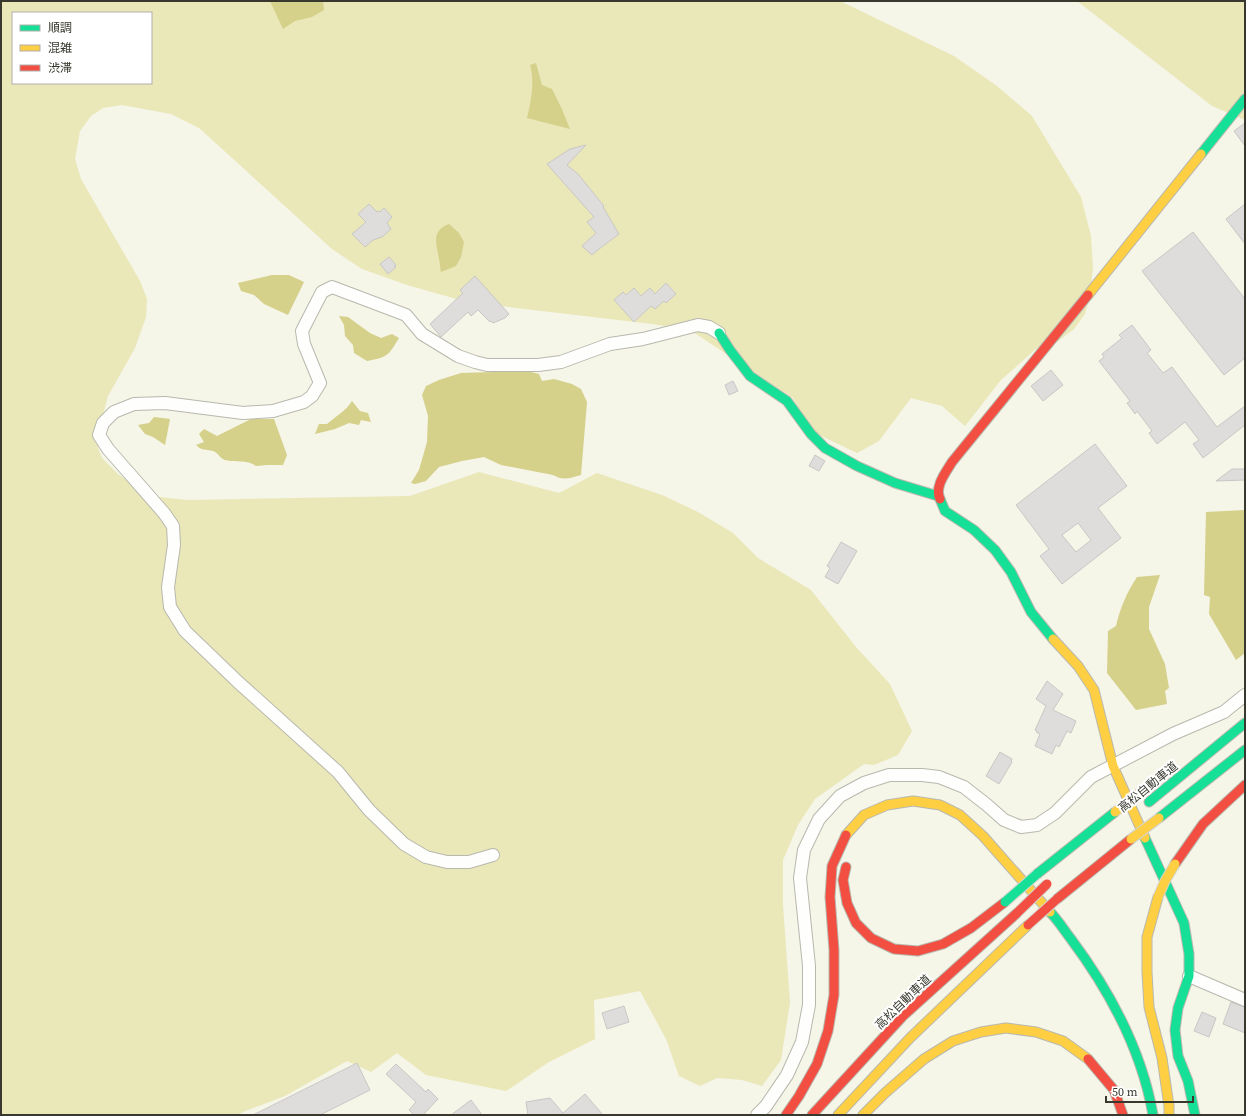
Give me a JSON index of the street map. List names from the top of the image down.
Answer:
{
  "streets": {
    "main road": ["高松自動車道"]
  },
  "legend": ["順調", "混雑", "渋滞"],
  "scale_bar": "50 m"
}
